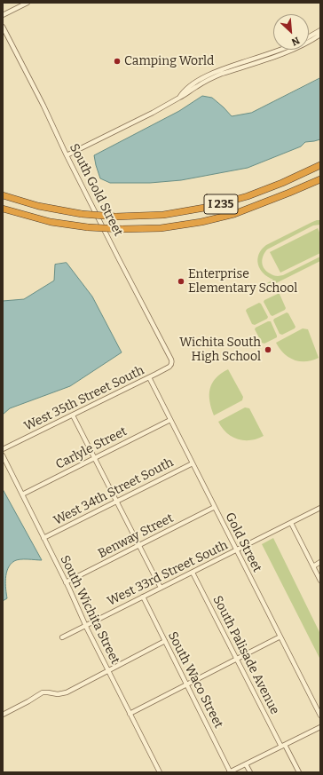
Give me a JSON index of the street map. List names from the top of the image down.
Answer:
{
  "streets": {
    "highway": ["I 235"],
    "street": [
      "South Gold Street",
      "West 35th Street South",
      "Carlyle Street",
      "West 34th Street South",
      "Benway Street",
      "Gold Street",
      "West 33rd Street South",
      "South Wichita Street",
      "South Palisade Avenue",
      "South Waco Street"
    ]
  },
  "crossings": [
    ["South Gold Street", "West 35th Street South"],
    ["West 35th Street South", "Gold Street"],
    ["Carlyle Street", "Gold Street"],
    ["Carlyle Street", "South Wichita Street"],
    ["West 34th Street South", "Gold Street"],
    ["West 34th Street South", "South Wichita Street"],
    ["Benway Street", "Gold Street"],
    ["Benway Street", "South Wichita Street"],
    ["Gold Street", "West 33rd Street South"],
    ["West 33rd Street South", "South Wichita Street"],
    ["West 33rd Street South", "South Palisade Avenue"],
    ["West 33rd Street South", "South Waco Street"]
  ],
  "places": ["Camping World", "Enterprise Elementary School", "Wichita South High School"],
  "north": "bottom right"
}
